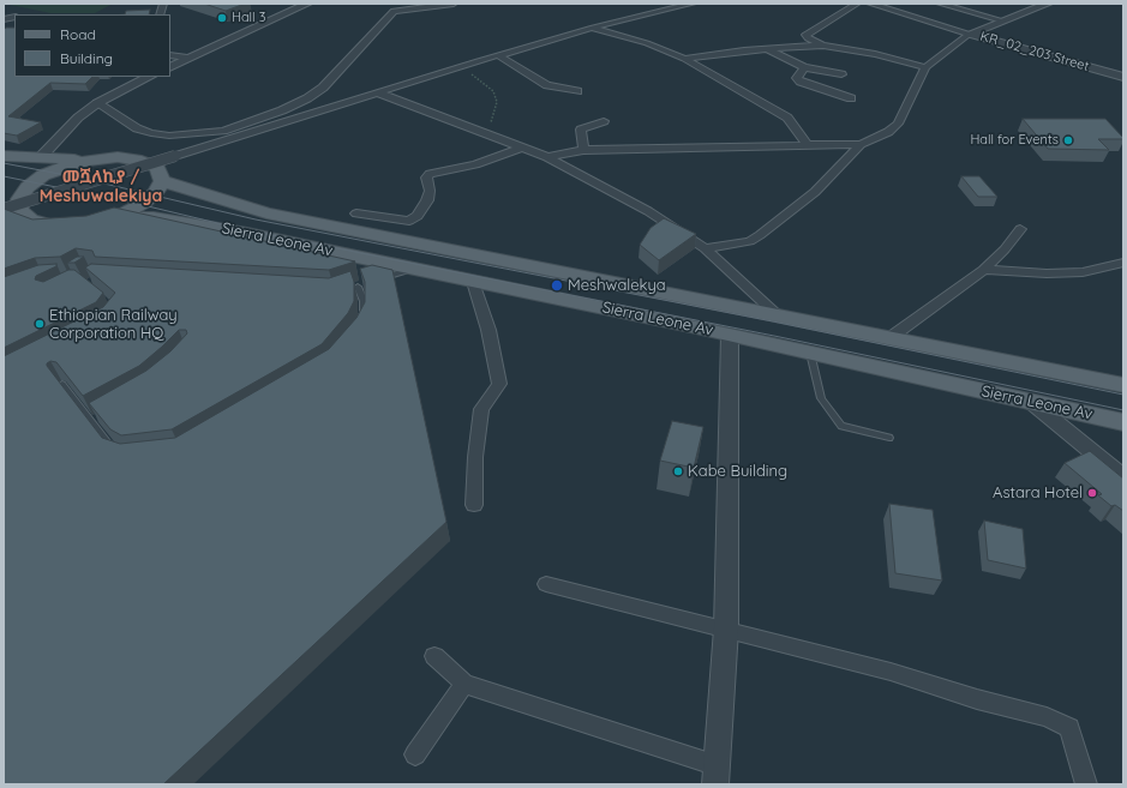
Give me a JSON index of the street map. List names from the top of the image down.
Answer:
{
  "streets": {
    "main road": ["Sierra Leone Av"],
    "street": ["KR_02_203 Street"]
  },
  "districts": ["መሿለኪያ / Meshuwalekiya"],
  "places": [
    "Hall 3",
    "Hall for Events",
    "Meshwalekya",
    "Ethiopian Railway Corporation HQ",
    "Kabe Building",
    "Astara Hotel"
  ],
  "legend": ["Road", "Building"]
}
